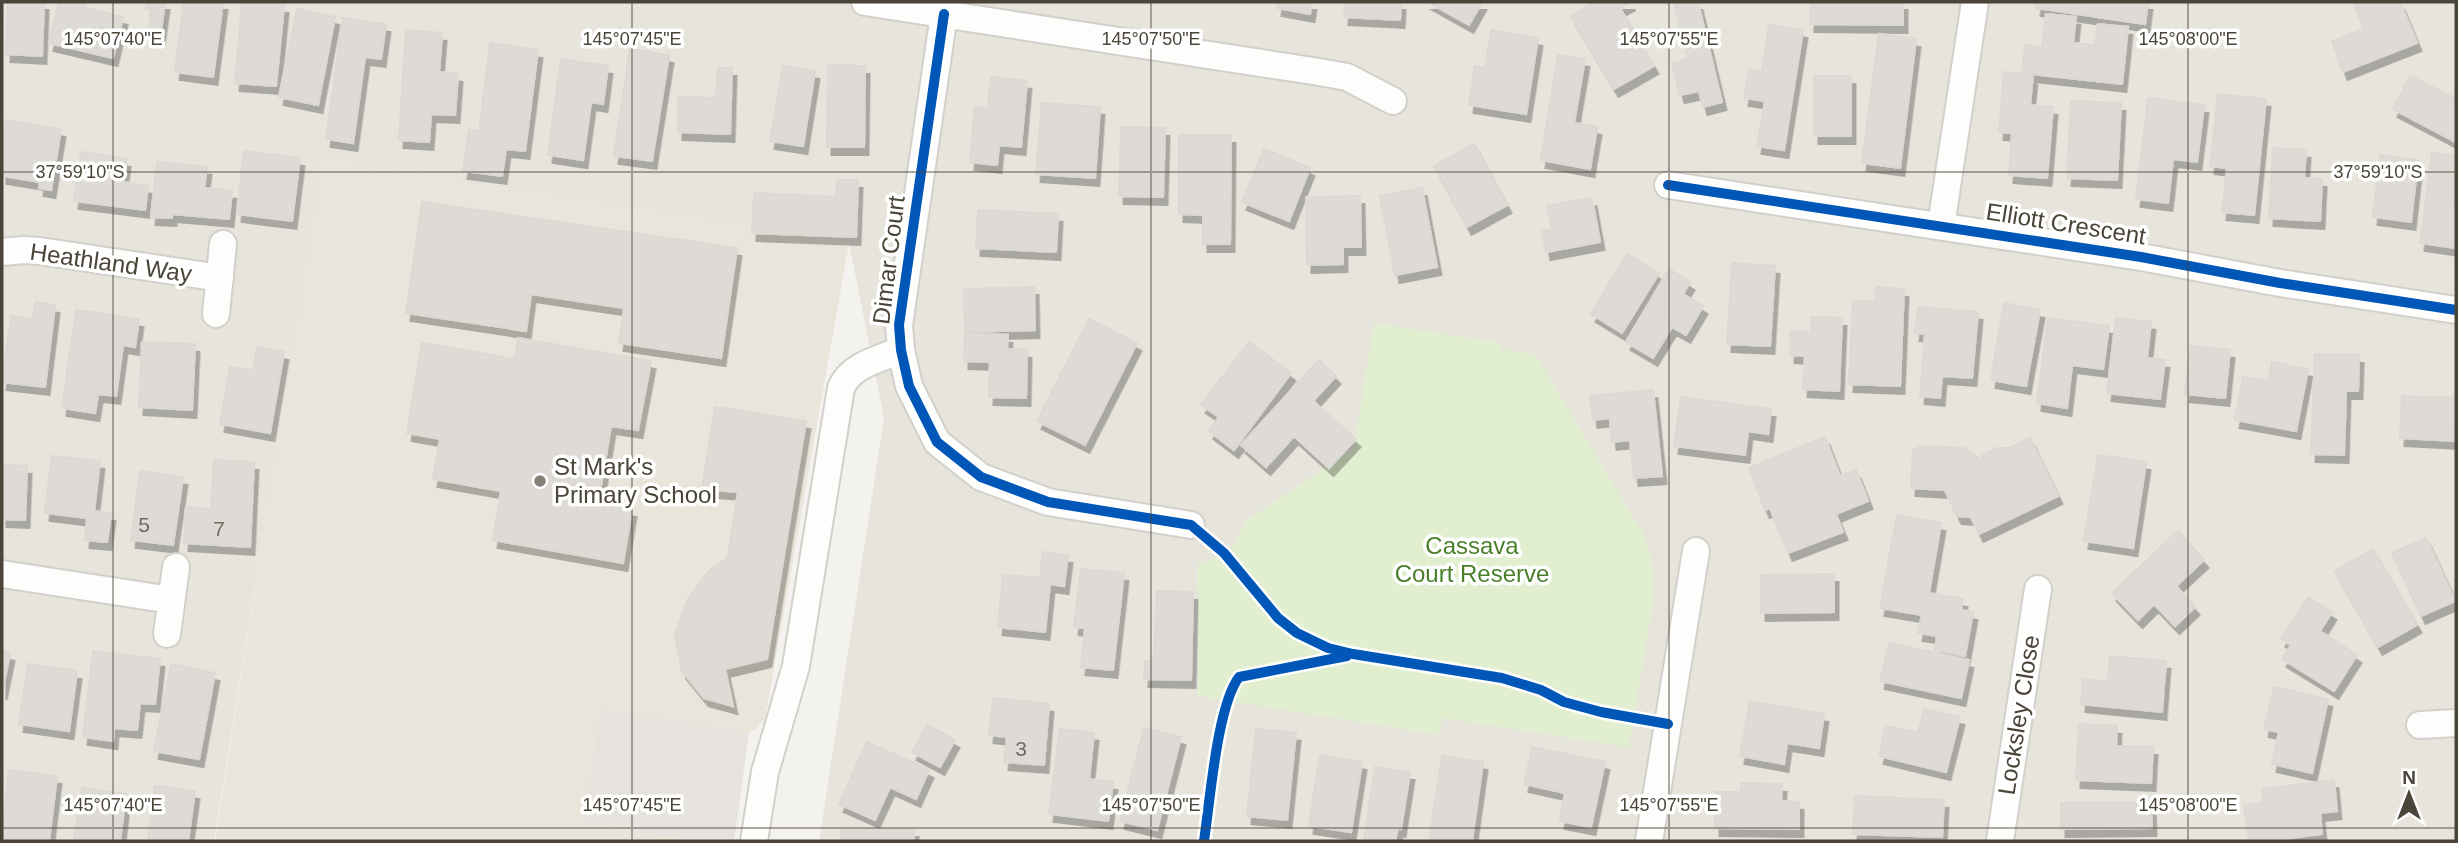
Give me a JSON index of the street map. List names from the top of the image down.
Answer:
{
  "streets": {
    "street": [
      "Elliott Crescent",
      "Dimar Court",
      "Heathland Way",
      "Locksley Close"
    ]
  },
  "parks": ["Cassava Court Reserve"],
  "places": ["St Mark's Primary School"],
  "house_numbers": ["5", "7", "3"],
  "north": "top",
  "coordinates": [
    "145°07'40\"E",
    "145°07'45\"E",
    "145°07'50\"E",
    "145°07'55\"E",
    "145°08'00\"E",
    "37°59'10\"S"
  ]
}
